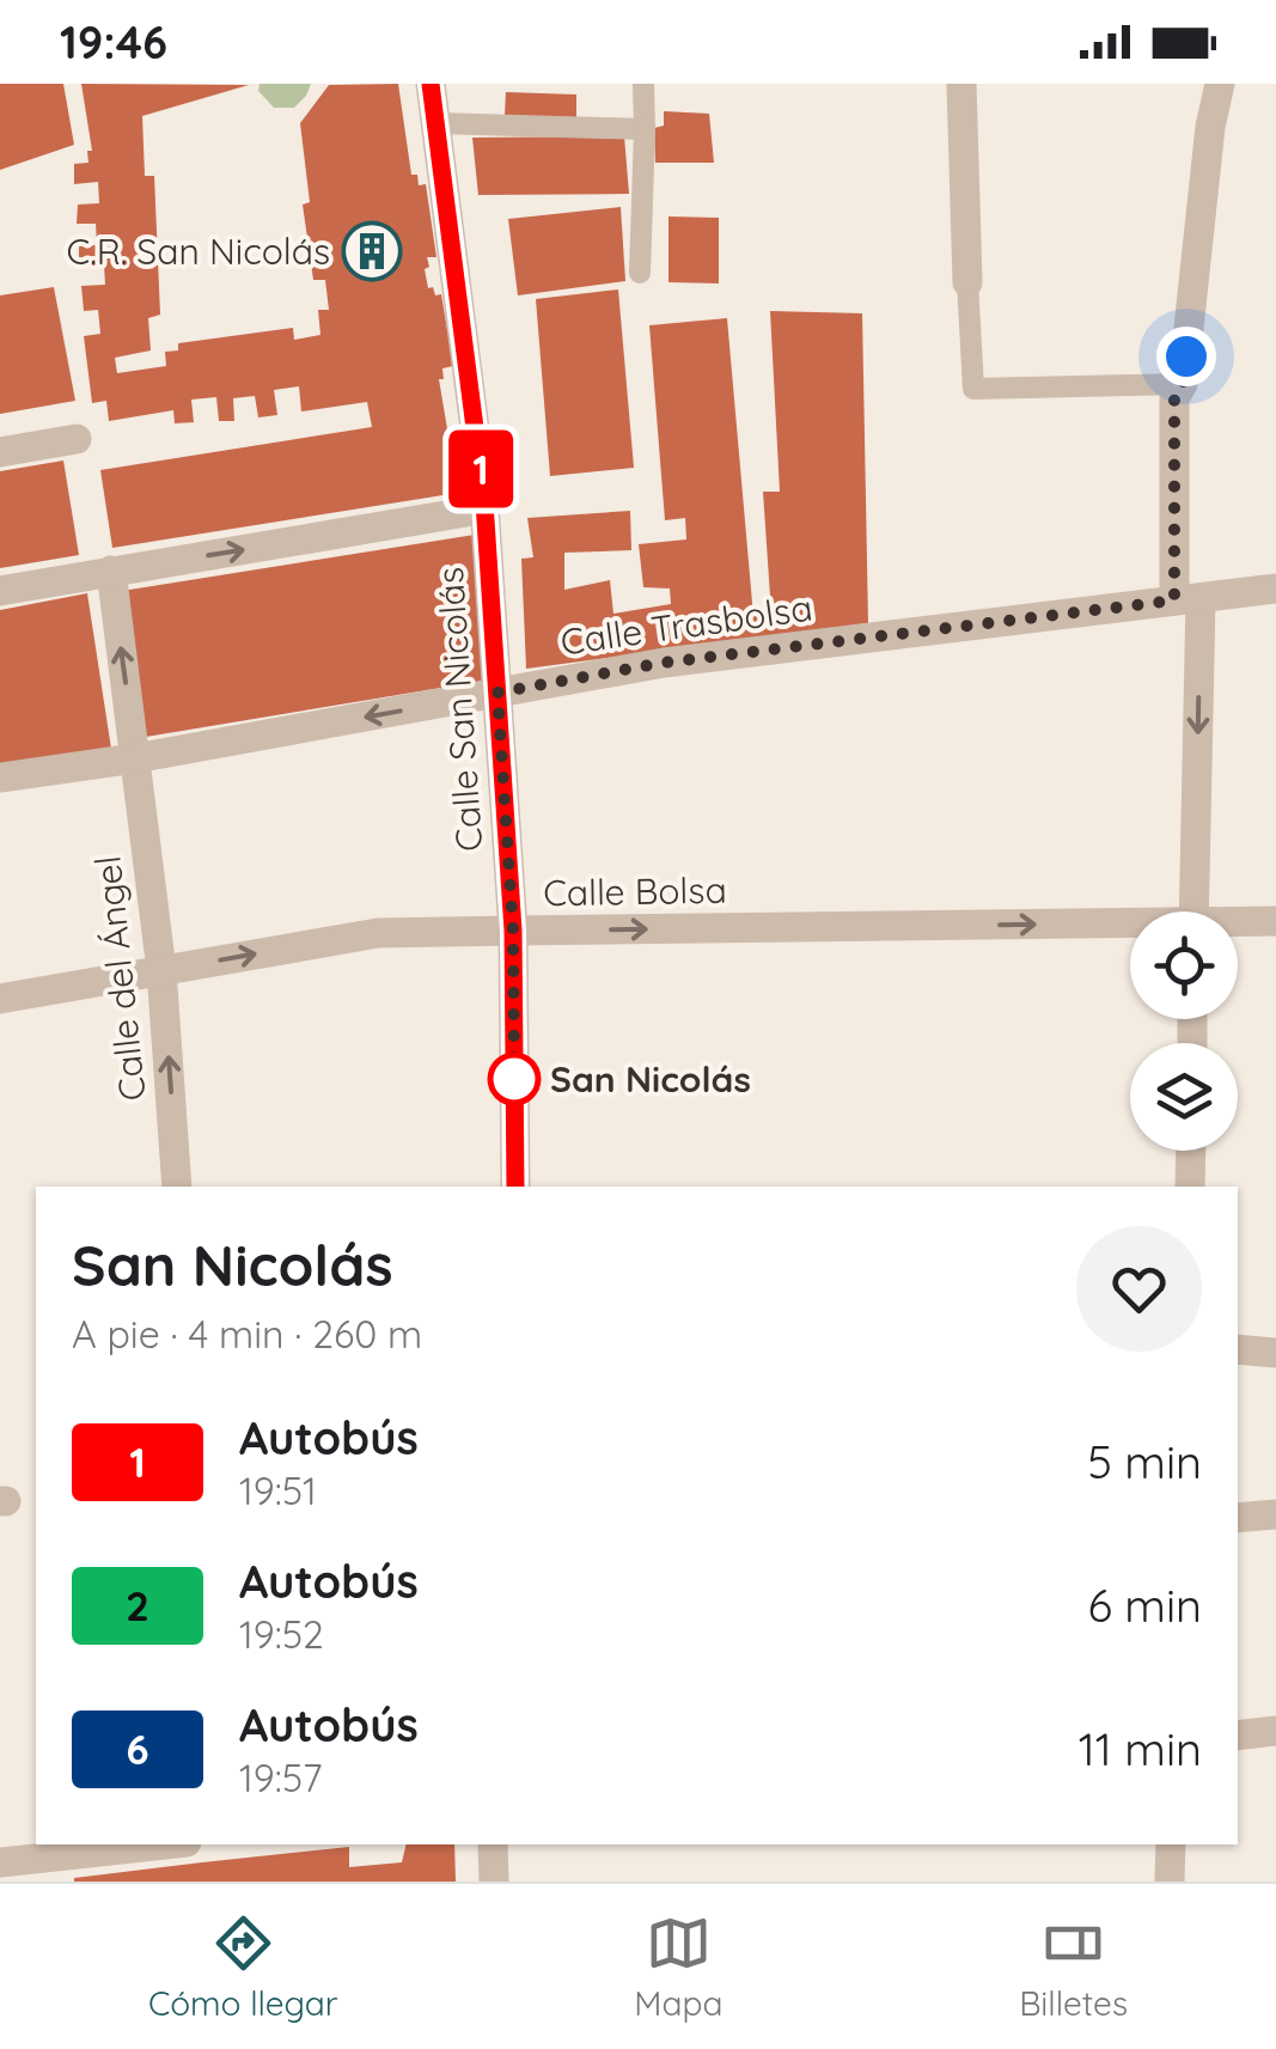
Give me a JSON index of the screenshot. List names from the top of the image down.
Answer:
{
  "streets": {
    "street": [
      "Calle Trasbolsa",
      "Calle San Nicolás",
      "Calle Bolsa",
      "Calle del Ángel"
    ]
  },
  "crossings": [
    ["Calle Trasbolsa", "Calle San Nicolás"],
    ["Calle Trasbolsa", "Calle del Ángel"],
    ["Calle San Nicolás", "Calle Bolsa"],
    ["Calle Bolsa", "Calle del Ángel"]
  ],
  "one_way": ["Calle Bolsa", "Calle del Ángel"],
  "places": {
    "building": ["C.R. San Nicolás"],
    "other": ["San Nicolás"]
  },
  "lines": ["bus line 1"],
  "page": {
    "status": "19:46",
    "on_map": "1",
    "heading": ["San Nicolás", "A pie · 4 min · 260 m"],
    "list": [
      {
        "mark": "1",
        "name": "Autobús",
        "note": "19:51",
        "value": "5 min"
      },
      {
        "mark": "2",
        "name": "Autobús",
        "note": "19:52",
        "value": "6 min"
      },
      {
        "mark": "6",
        "name": "Autobús",
        "note": "19:57",
        "value": "11 min"
      }
    ],
    "tabs": ["Cómo llegar", "Mapa", "Billetes"]
  }
}
